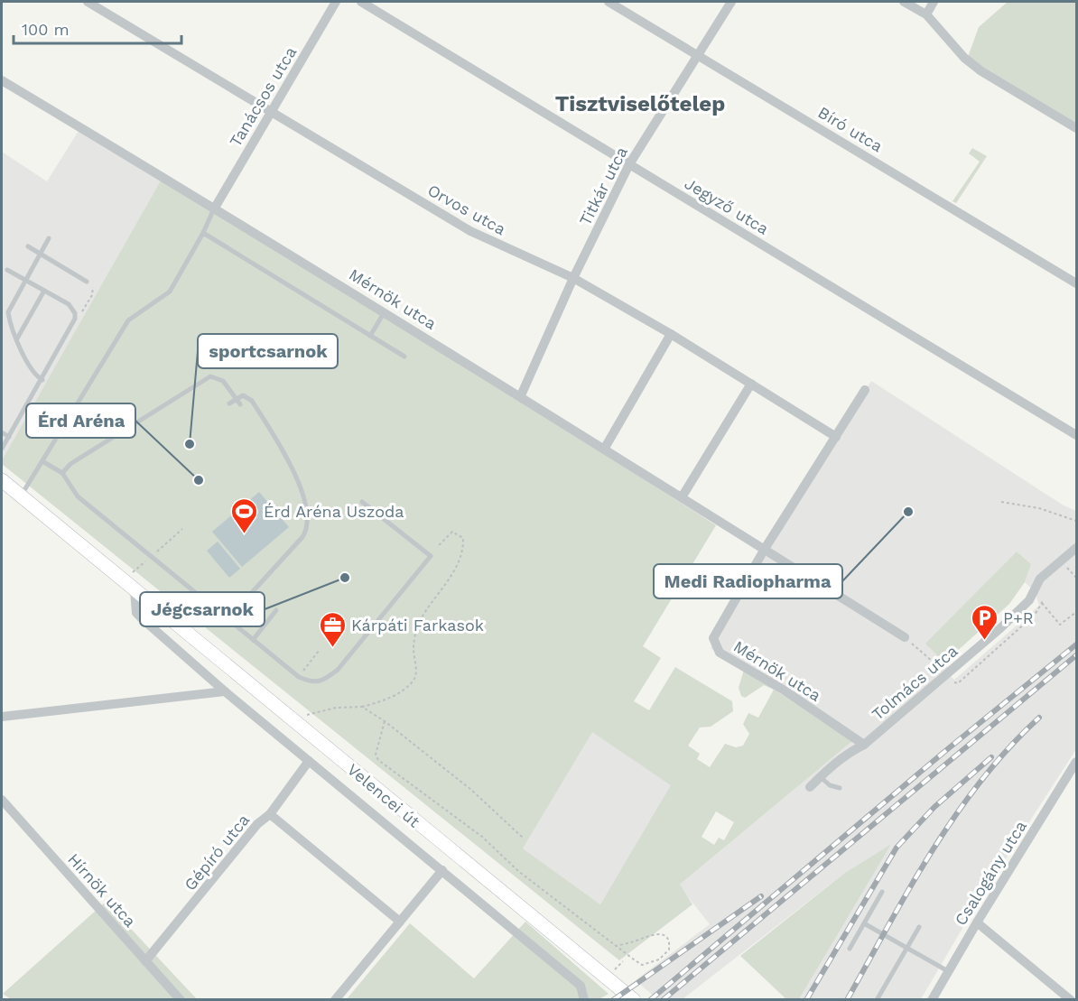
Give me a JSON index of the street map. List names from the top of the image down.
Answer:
{
  "streets": {
    "main road": ["Velencei út"],
    "street": [
      "Tanácsos utca",
      "Bíró utca",
      "Titkár utca",
      "Jegyző utca",
      "Orvos utca",
      "Mérnök utca",
      "Tolmács utca",
      "Gépíró utca",
      "Csalogány utca",
      "Hírnök utca"
    ]
  },
  "crossings": [
    ["Tanácsos utca", "Orvos utca"],
    ["Tanácsos utca", "Mérnök utca"],
    ["Bíró utca", "Titkár utca"],
    ["Titkár utca", "Jegyző utca"],
    ["Titkár utca", "Orvos utca"],
    ["Titkár utca", "Mérnök utca"],
    ["Mérnök utca", "Tolmács utca"],
    ["Velencei út", "Gépíró utca"],
    ["Gépíró utca", "Hírnök utca"]
  ],
  "districts": ["Tisztviselőtelep"],
  "places": {
    "other": [
      "sportcsarnok",
      "Érd Aréna",
      "Medi Radiopharma",
      "Jégcsarnok"
    ],
    "sports": ["Érd Aréna Uszoda"],
    "parking": ["P+R"],
    "office": ["Kárpáti Farkasok"]
  },
  "scale_bar": "100 m"
}
